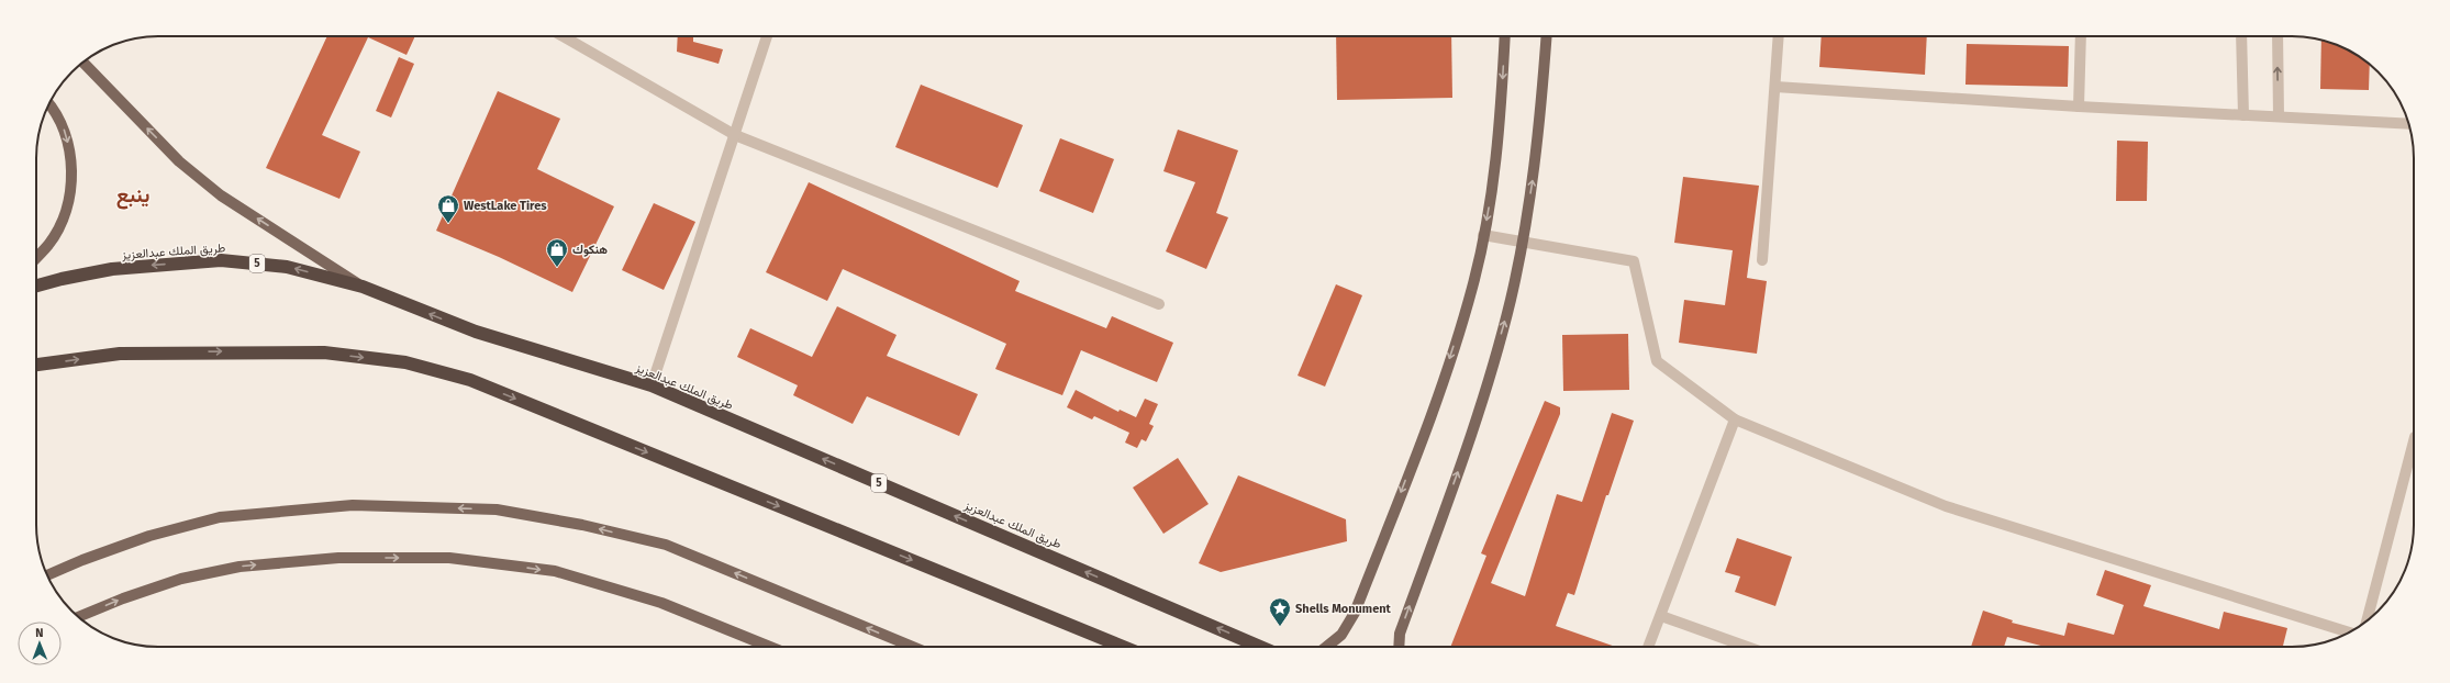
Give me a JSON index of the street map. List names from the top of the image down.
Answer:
{
  "streets": {
    "highway": ["طريق الملك عبدالعزيز", "5"]
  },
  "districts": ["ينبع"],
  "places": {
    "shop": ["WestLake Tires", "هنكوك"],
    "place": ["Shells Monument"]
  },
  "north": "top"
}
